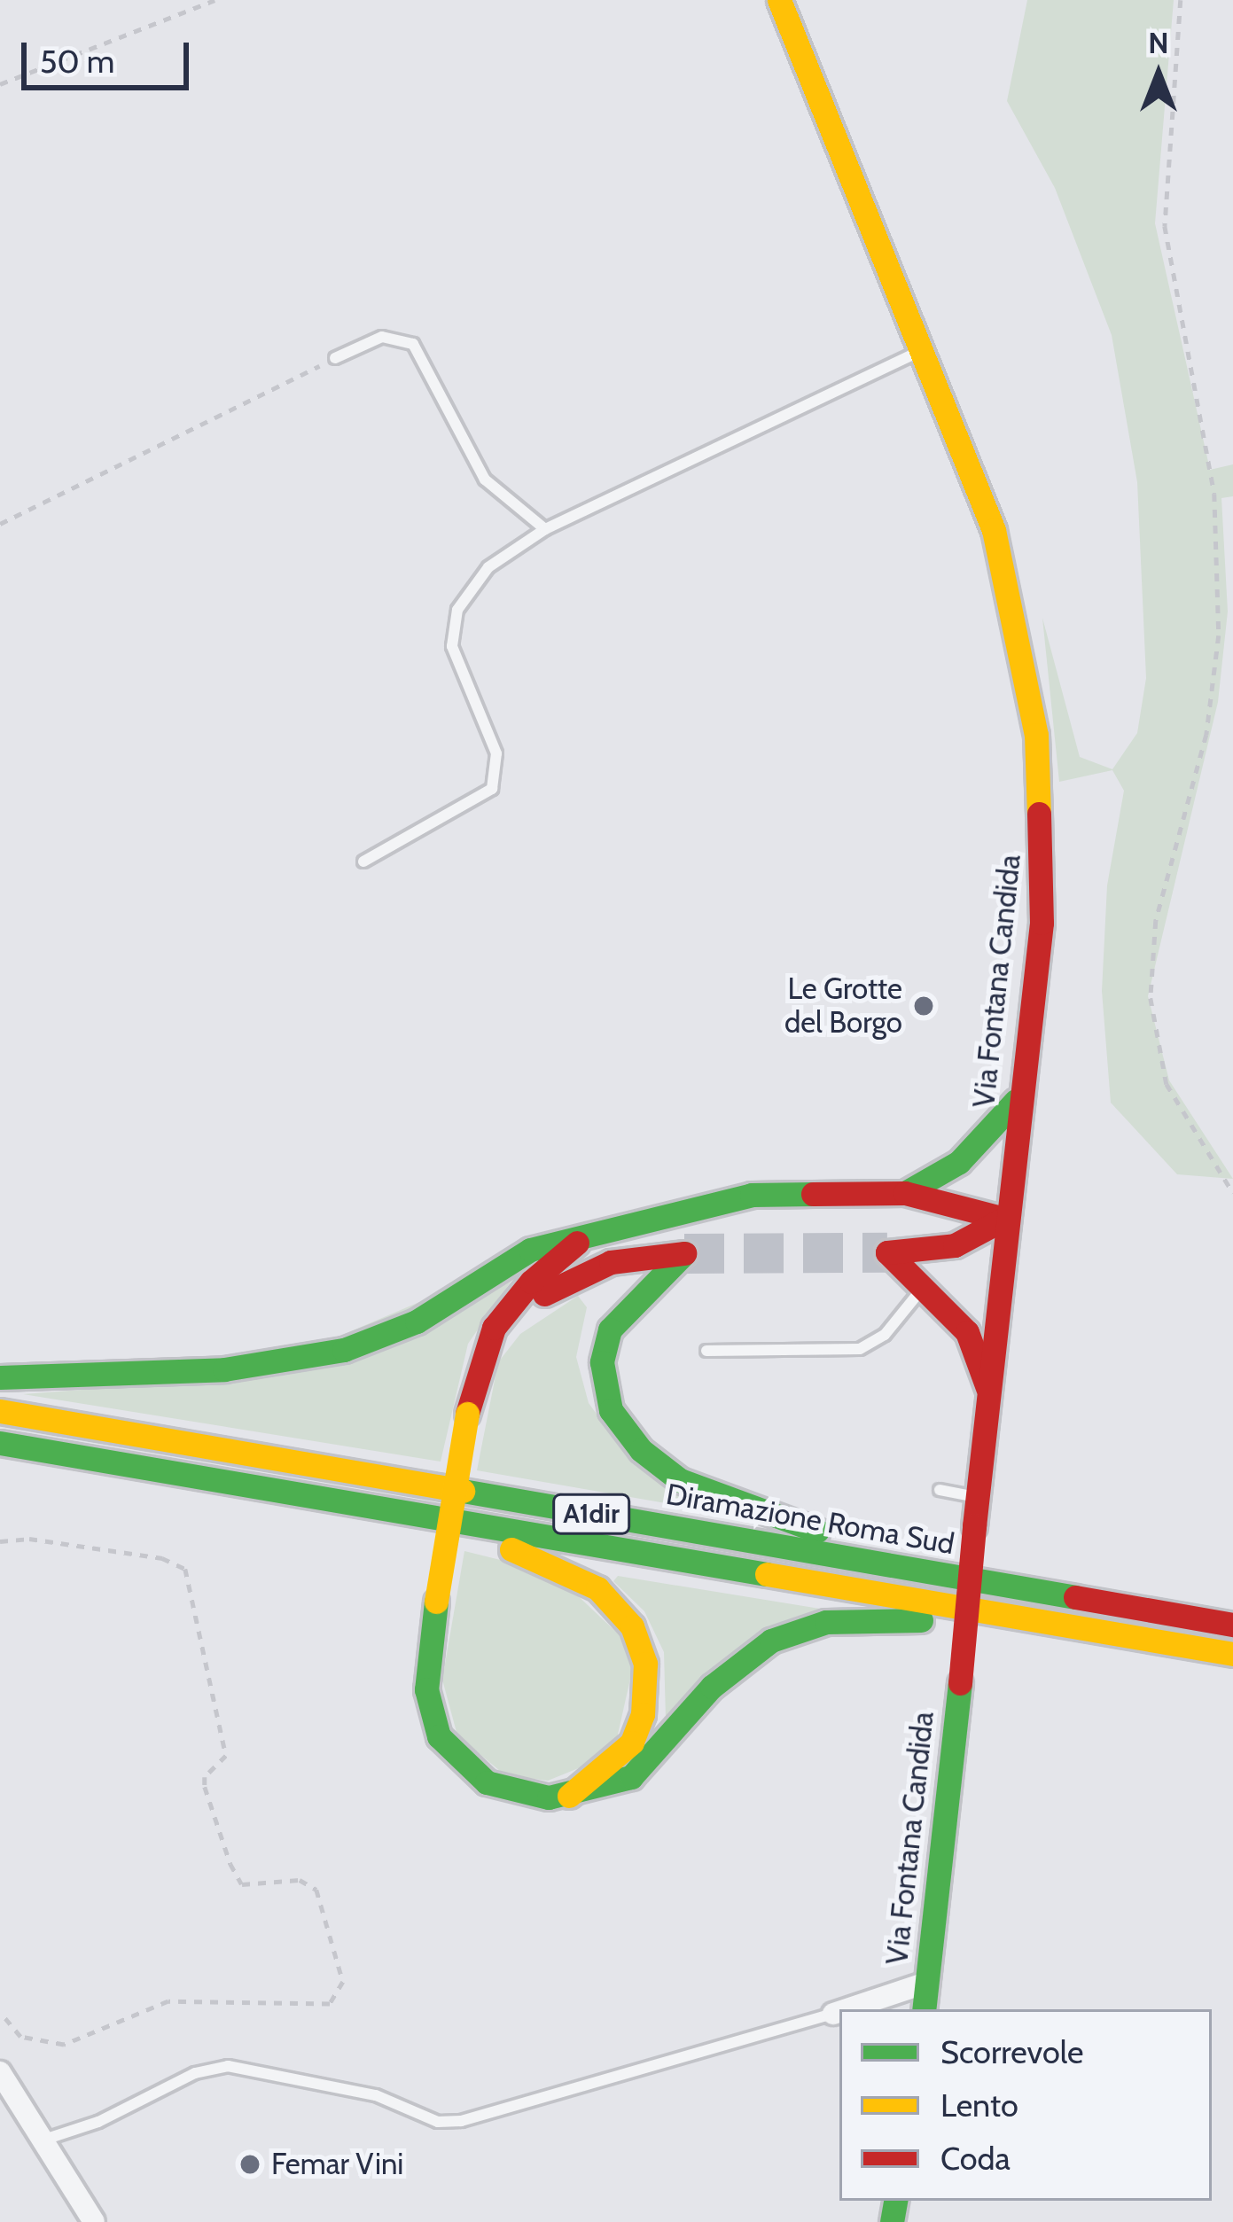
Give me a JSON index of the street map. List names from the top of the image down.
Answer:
{
  "streets": {
    "main road": ["Via Fontana Candida", "A1dir", "Diramazione Roma Sud"]
  },
  "places": ["Le Grotte del Borgo", "Femar Vini"],
  "legend": ["Scorrevole", "Lento", "Coda"],
  "scale_bar": "50 m",
  "north": "top"
}
